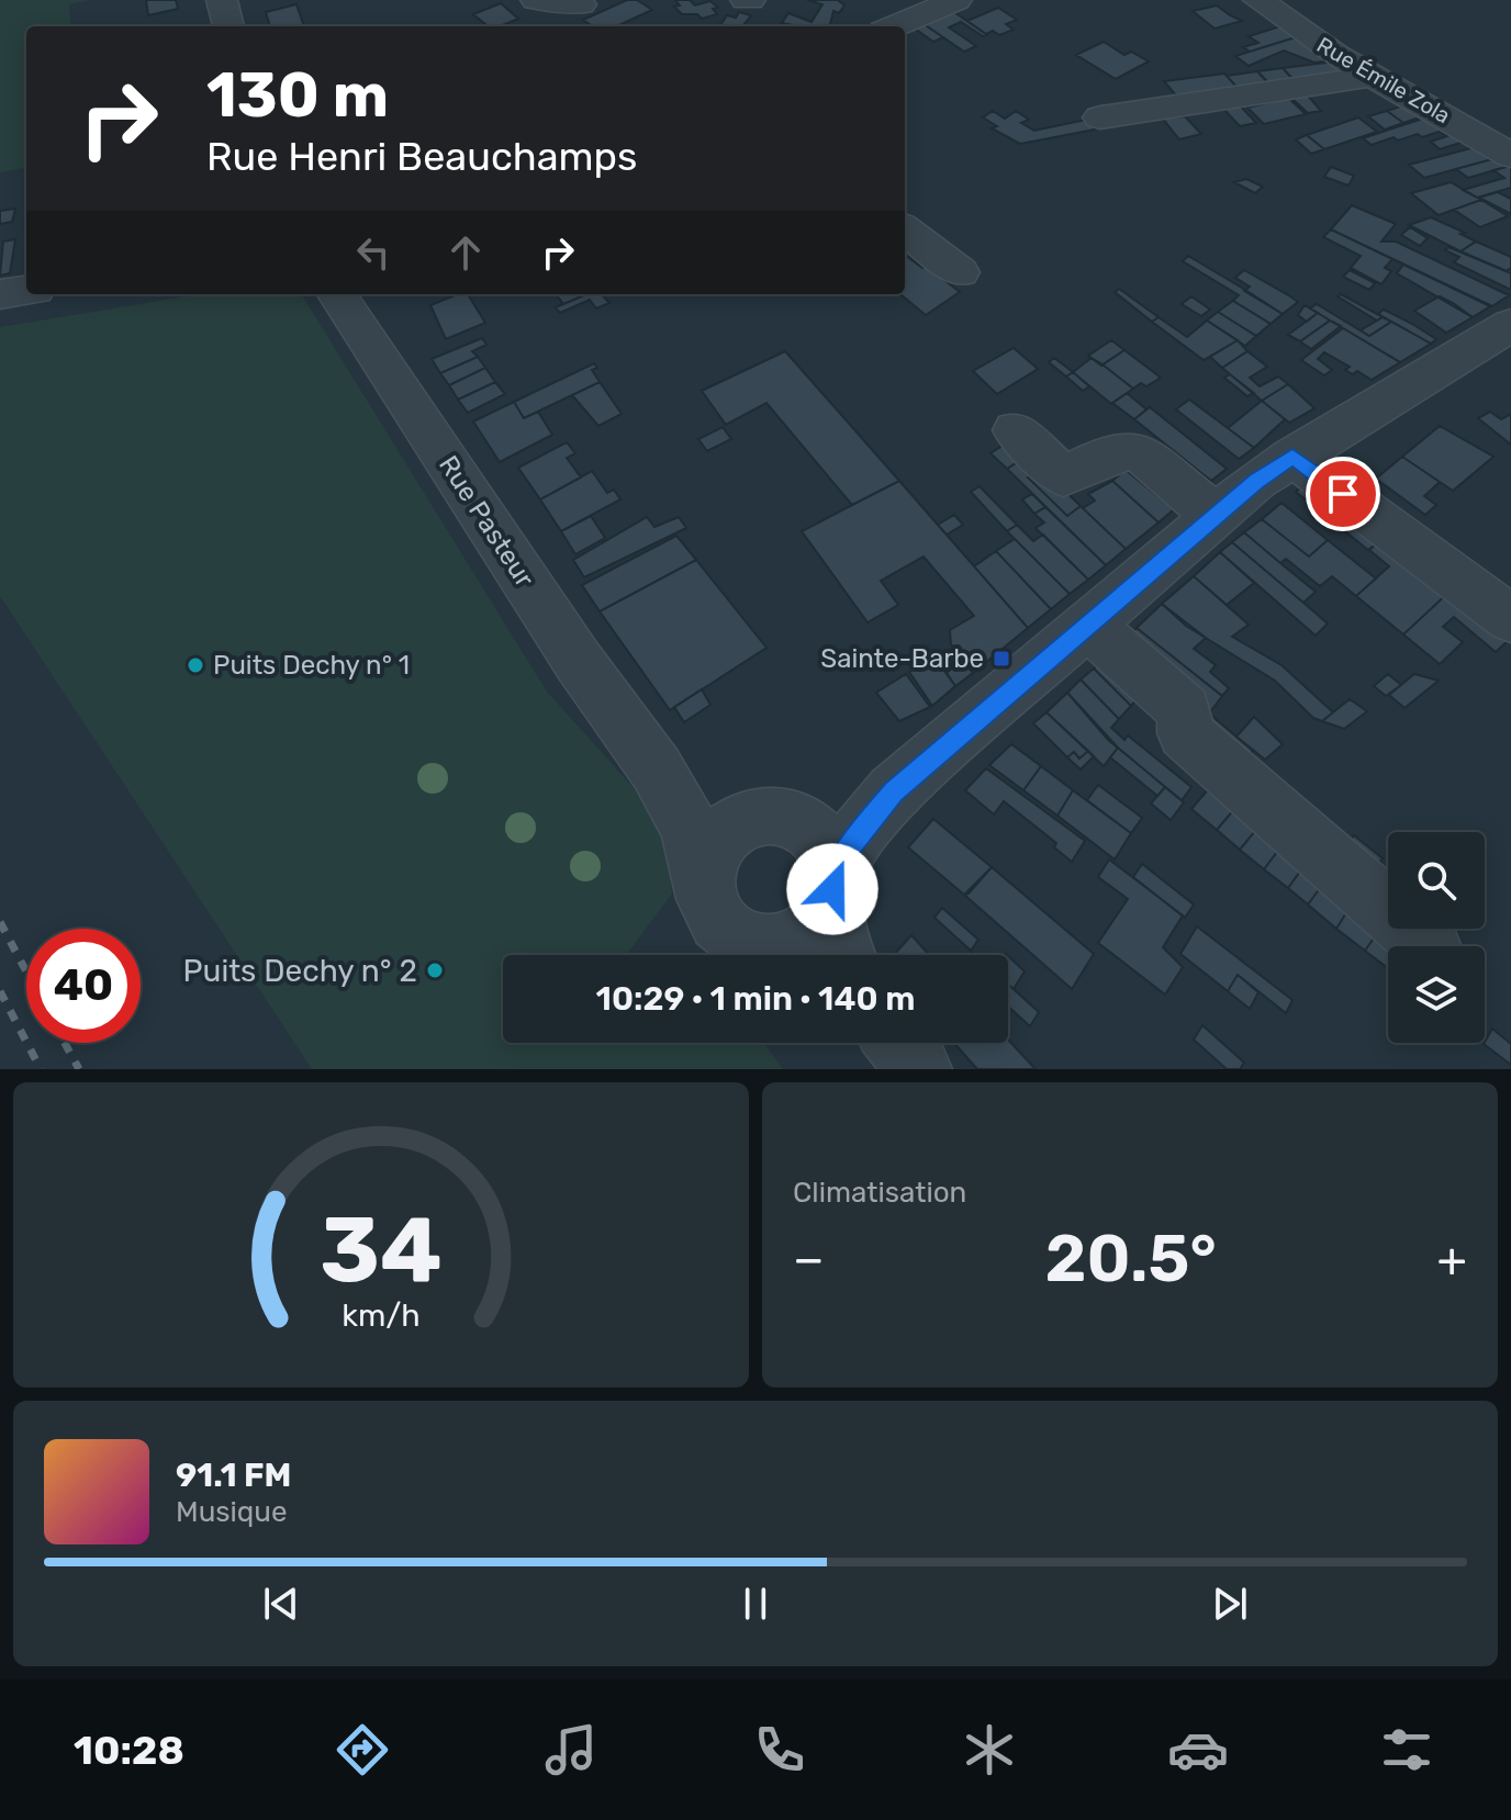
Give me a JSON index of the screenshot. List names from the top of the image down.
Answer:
{
  "streets": {
    "street": ["Rue Émile Zola", "Rue Pasteur"]
  },
  "places": {
    "transit": ["Sainte-Barbe"],
    "other": ["Puits Dechy n° 1", "Puits Dechy n° 2"]
  },
  "page": {
    "turn": ["130 m", "Rue Henri Beauchamps"],
    "limit": "40",
    "trip": "10:29 · 1 min · 140 m",
    "tile": "Climatisation",
    "heat": ["−", "20.5°", "+"],
    "song": ["91.1 FM", "Musique"],
    "tabs": "10:28",
    "gauge": ["34", "km/h"]
  }
}
